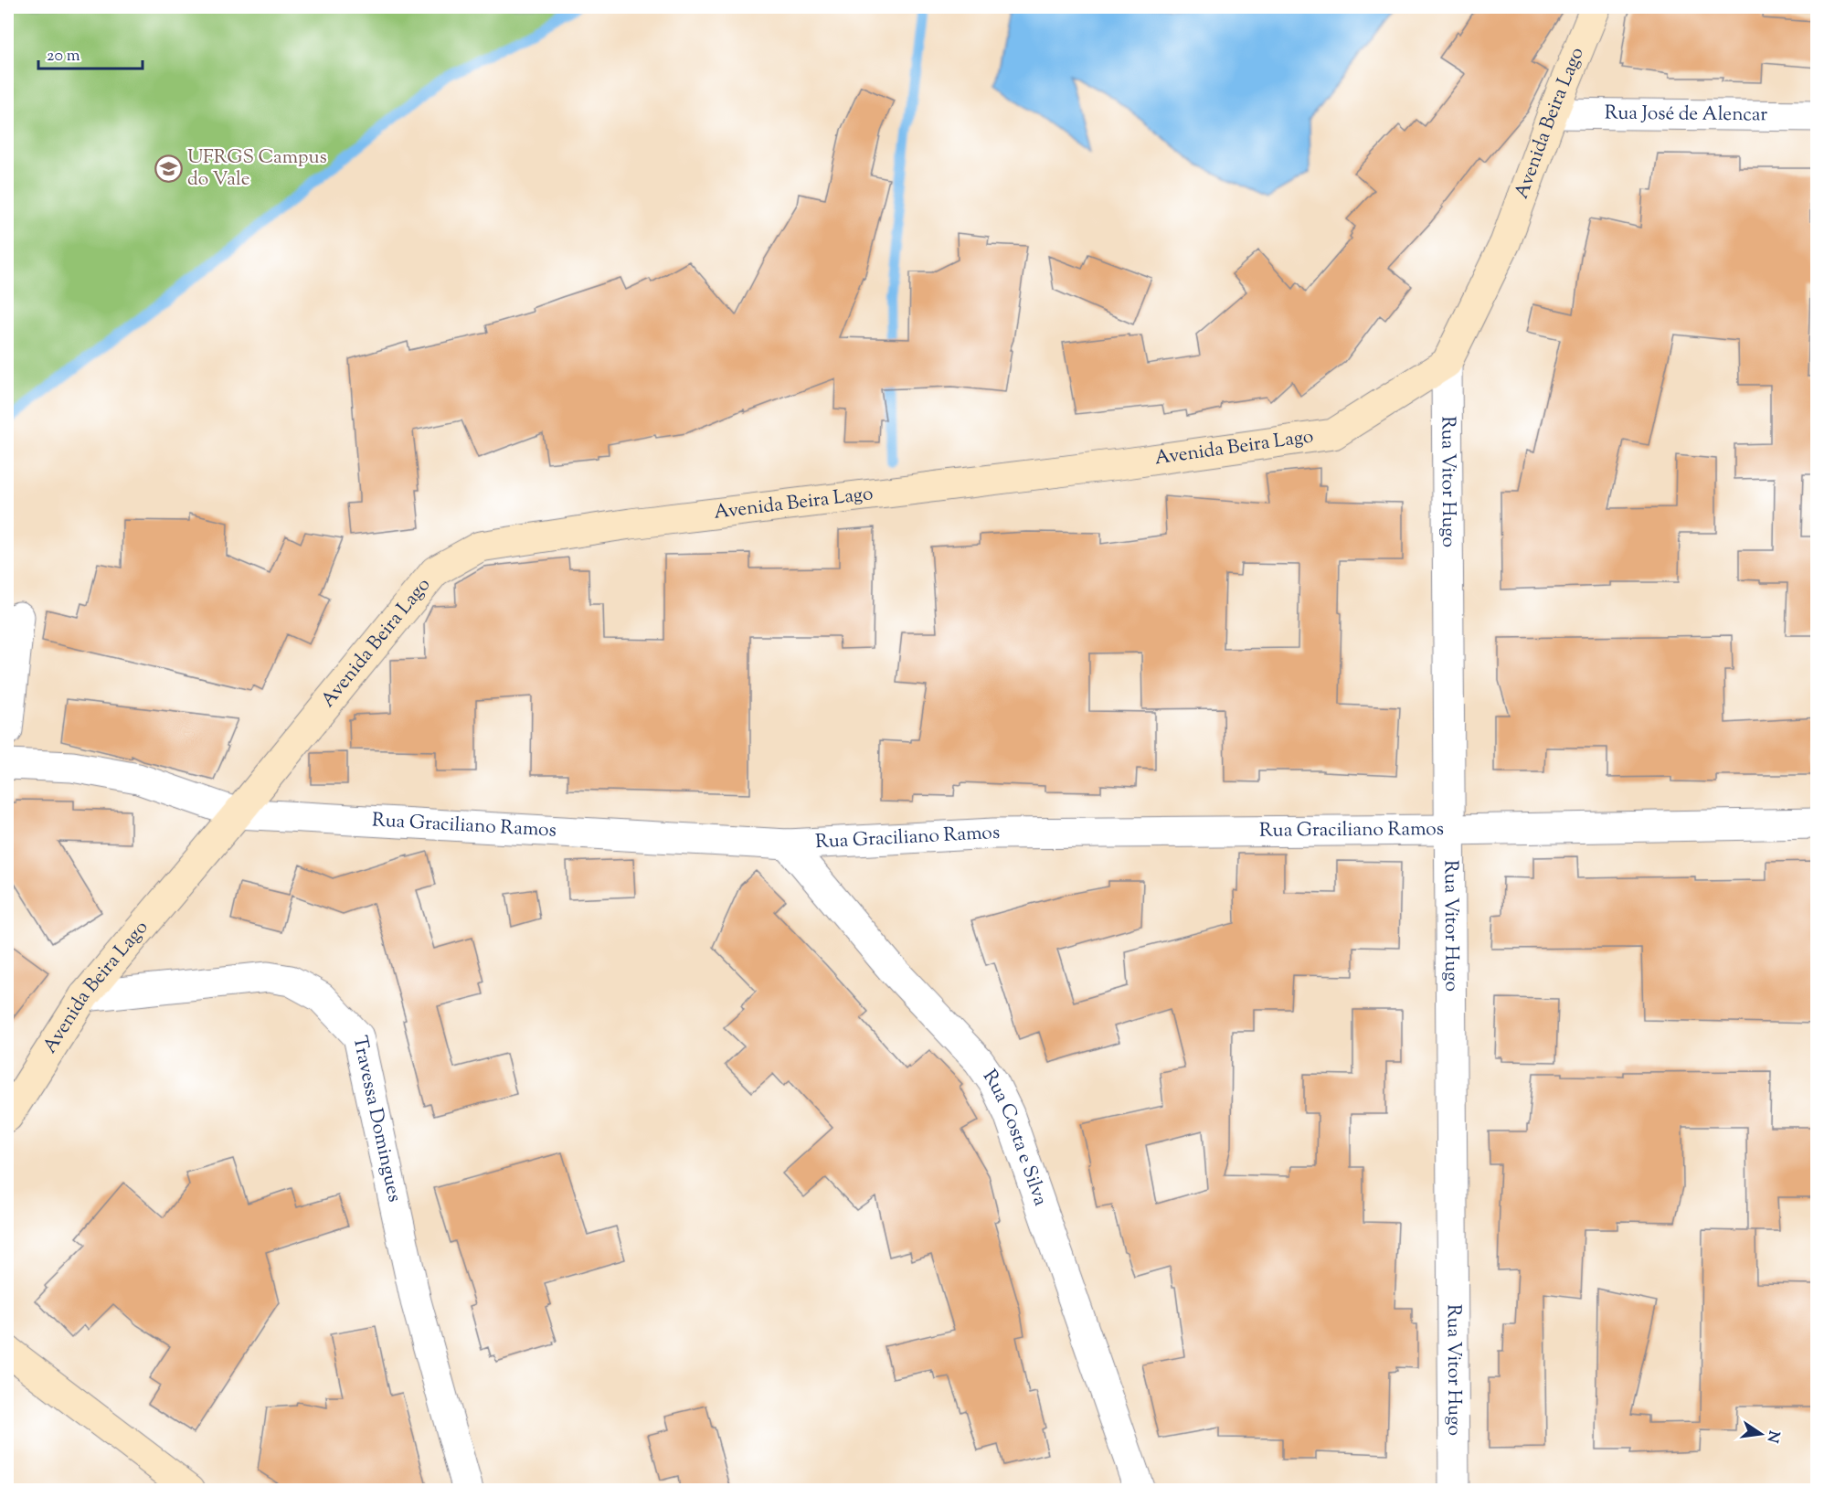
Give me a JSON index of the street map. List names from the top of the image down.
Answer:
{
  "streets": {
    "main road": ["Avenida Beira Lago"],
    "street": [
      "Rua José de Alencar",
      "Rua Vitor Hugo",
      "Rua Graciliano Ramos",
      "Travessa Domingues",
      "Rua Costa e Silva"
    ]
  },
  "crossings": [
    ["Rua José de Alencar", "Avenida Beira Lago"],
    ["Avenida Beira Lago", "Rua Vitor Hugo"],
    ["Avenida Beira Lago", "Rua Graciliano Ramos"],
    ["Avenida Beira Lago", "Travessa Domingues"],
    ["Rua Vitor Hugo", "Rua Graciliano Ramos"],
    ["Rua Graciliano Ramos", "Rua Costa e Silva"]
  ],
  "places": {
    "school or university": ["UFRGS Campus do Vale"]
  },
  "scale_bar": "20 m",
  "north": "right"
}
